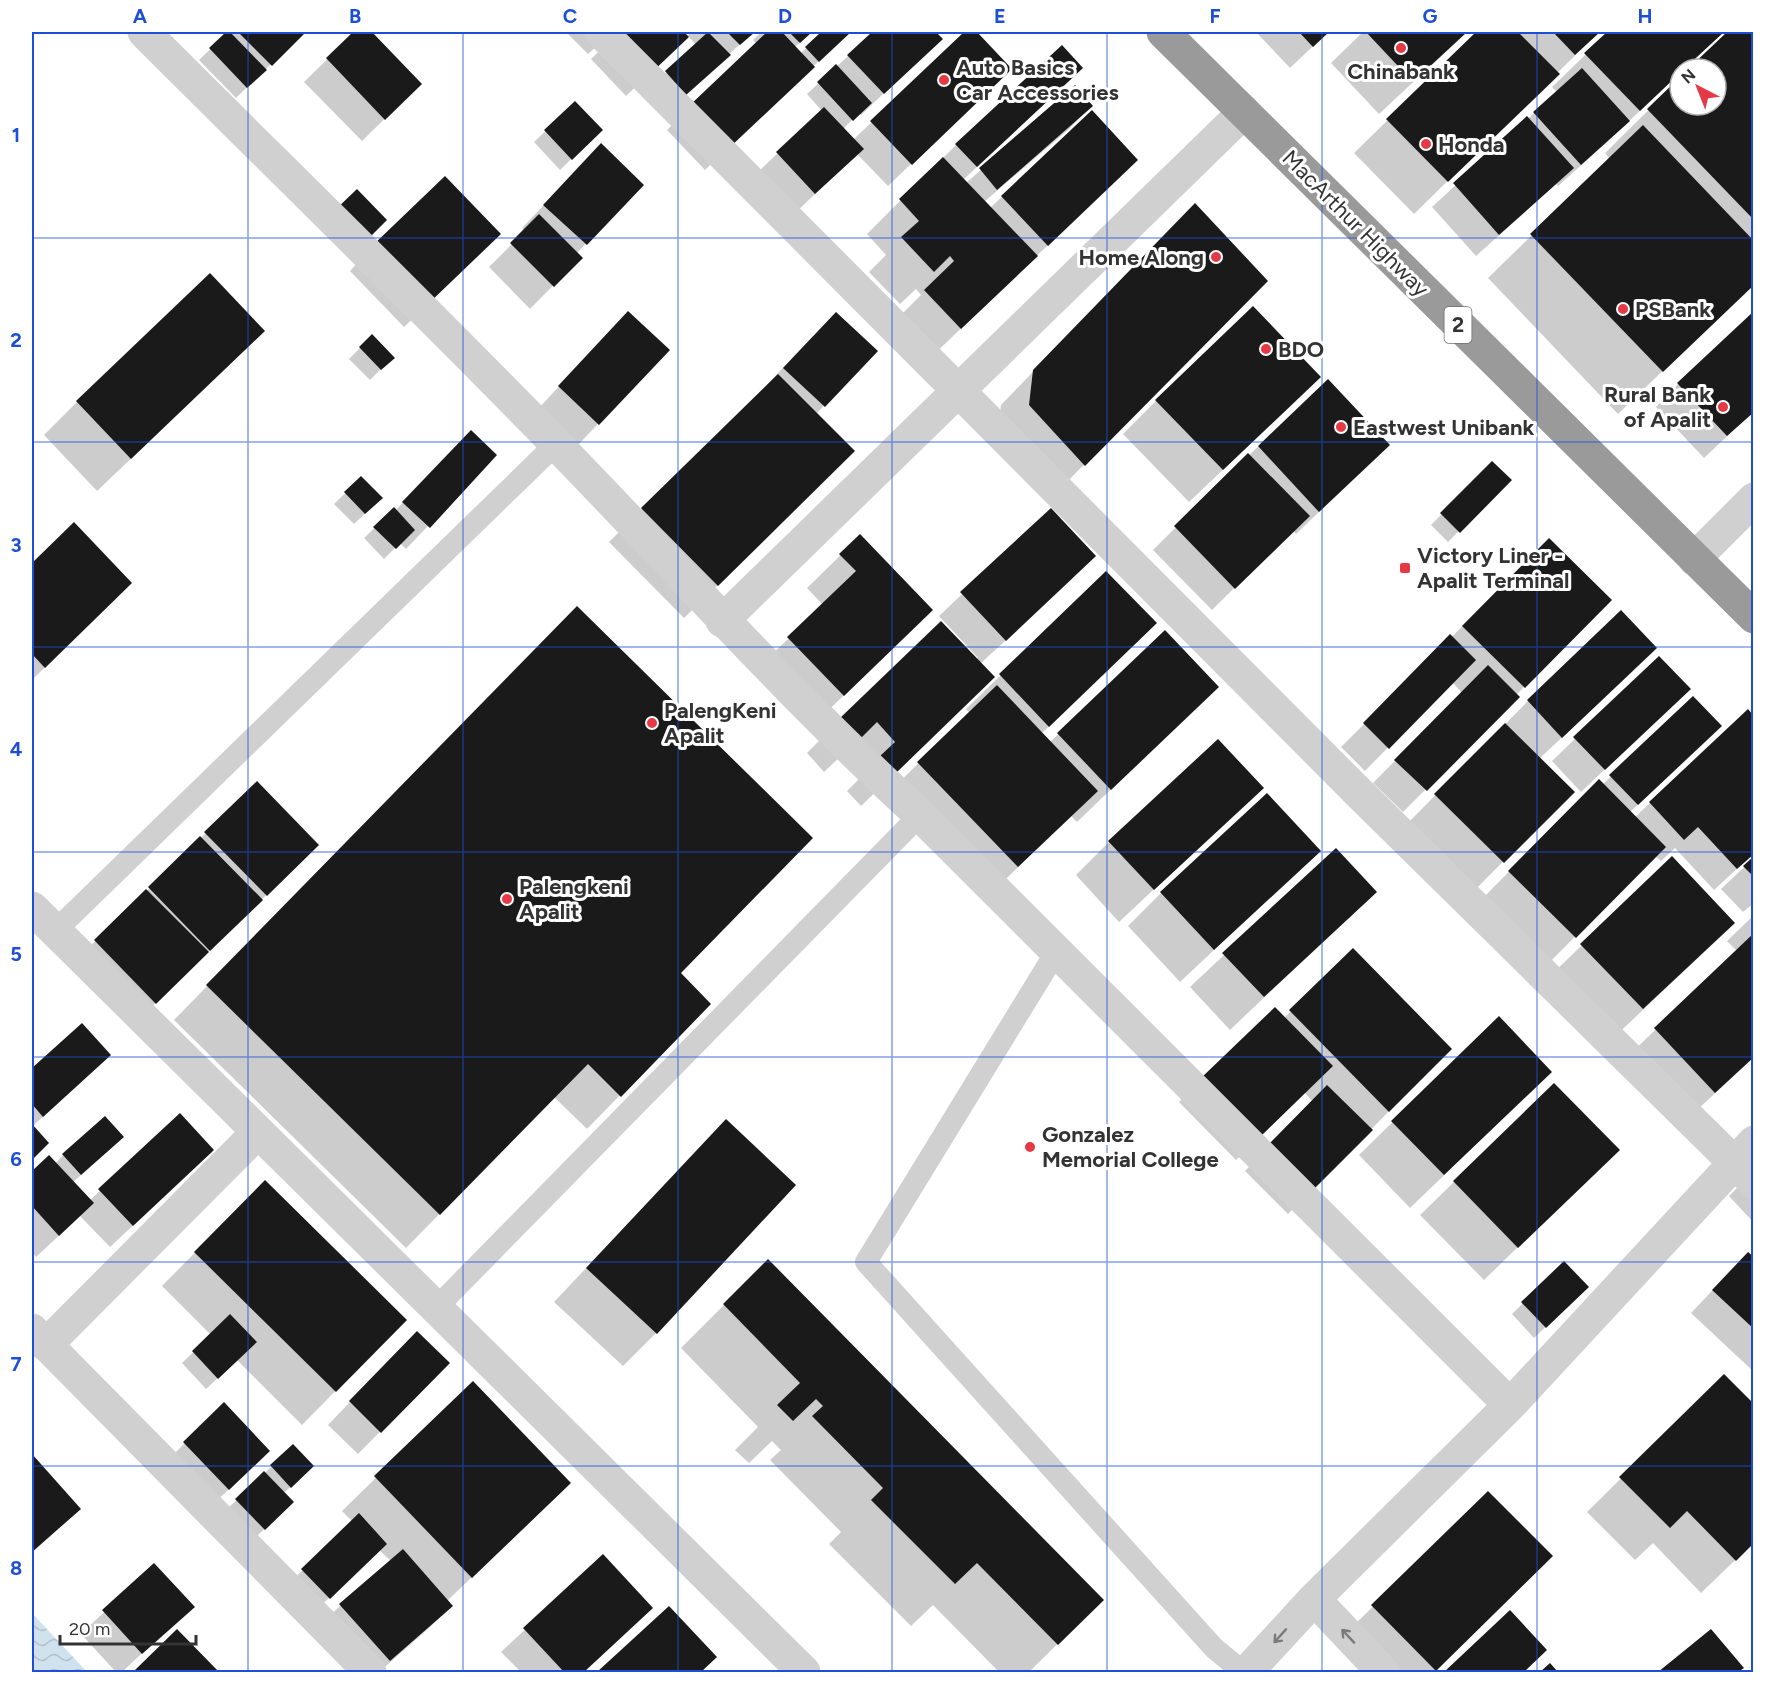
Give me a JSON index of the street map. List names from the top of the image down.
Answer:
{
  "streets": {
    "highway": ["MacArthur Highway", "2"]
  },
  "places": {
    "other": [
      "Chinabank",
      "Auto Basics Car Accessories",
      "Honda",
      "Home Along",
      "PSBank",
      "BDO",
      "Rural Bank of Apalit",
      "Eastwest Unibank",
      "PalengKeni Apalit",
      "Palengkeni Apalit",
      "Gonzalez Memorial College"
    ],
    "transit": ["Victory Liner - Apalit Terminal"]
  },
  "scale_bar": "20 m",
  "north": "top left",
  "grid": {
    "columns": [
      "A",
      "B",
      "C",
      "D",
      "E",
      "F",
      "G",
      "H"
    ],
    "rows": [
      "1",
      "2",
      "3",
      "4",
      "5",
      "6",
      "7",
      "8"
    ]
  }
}
